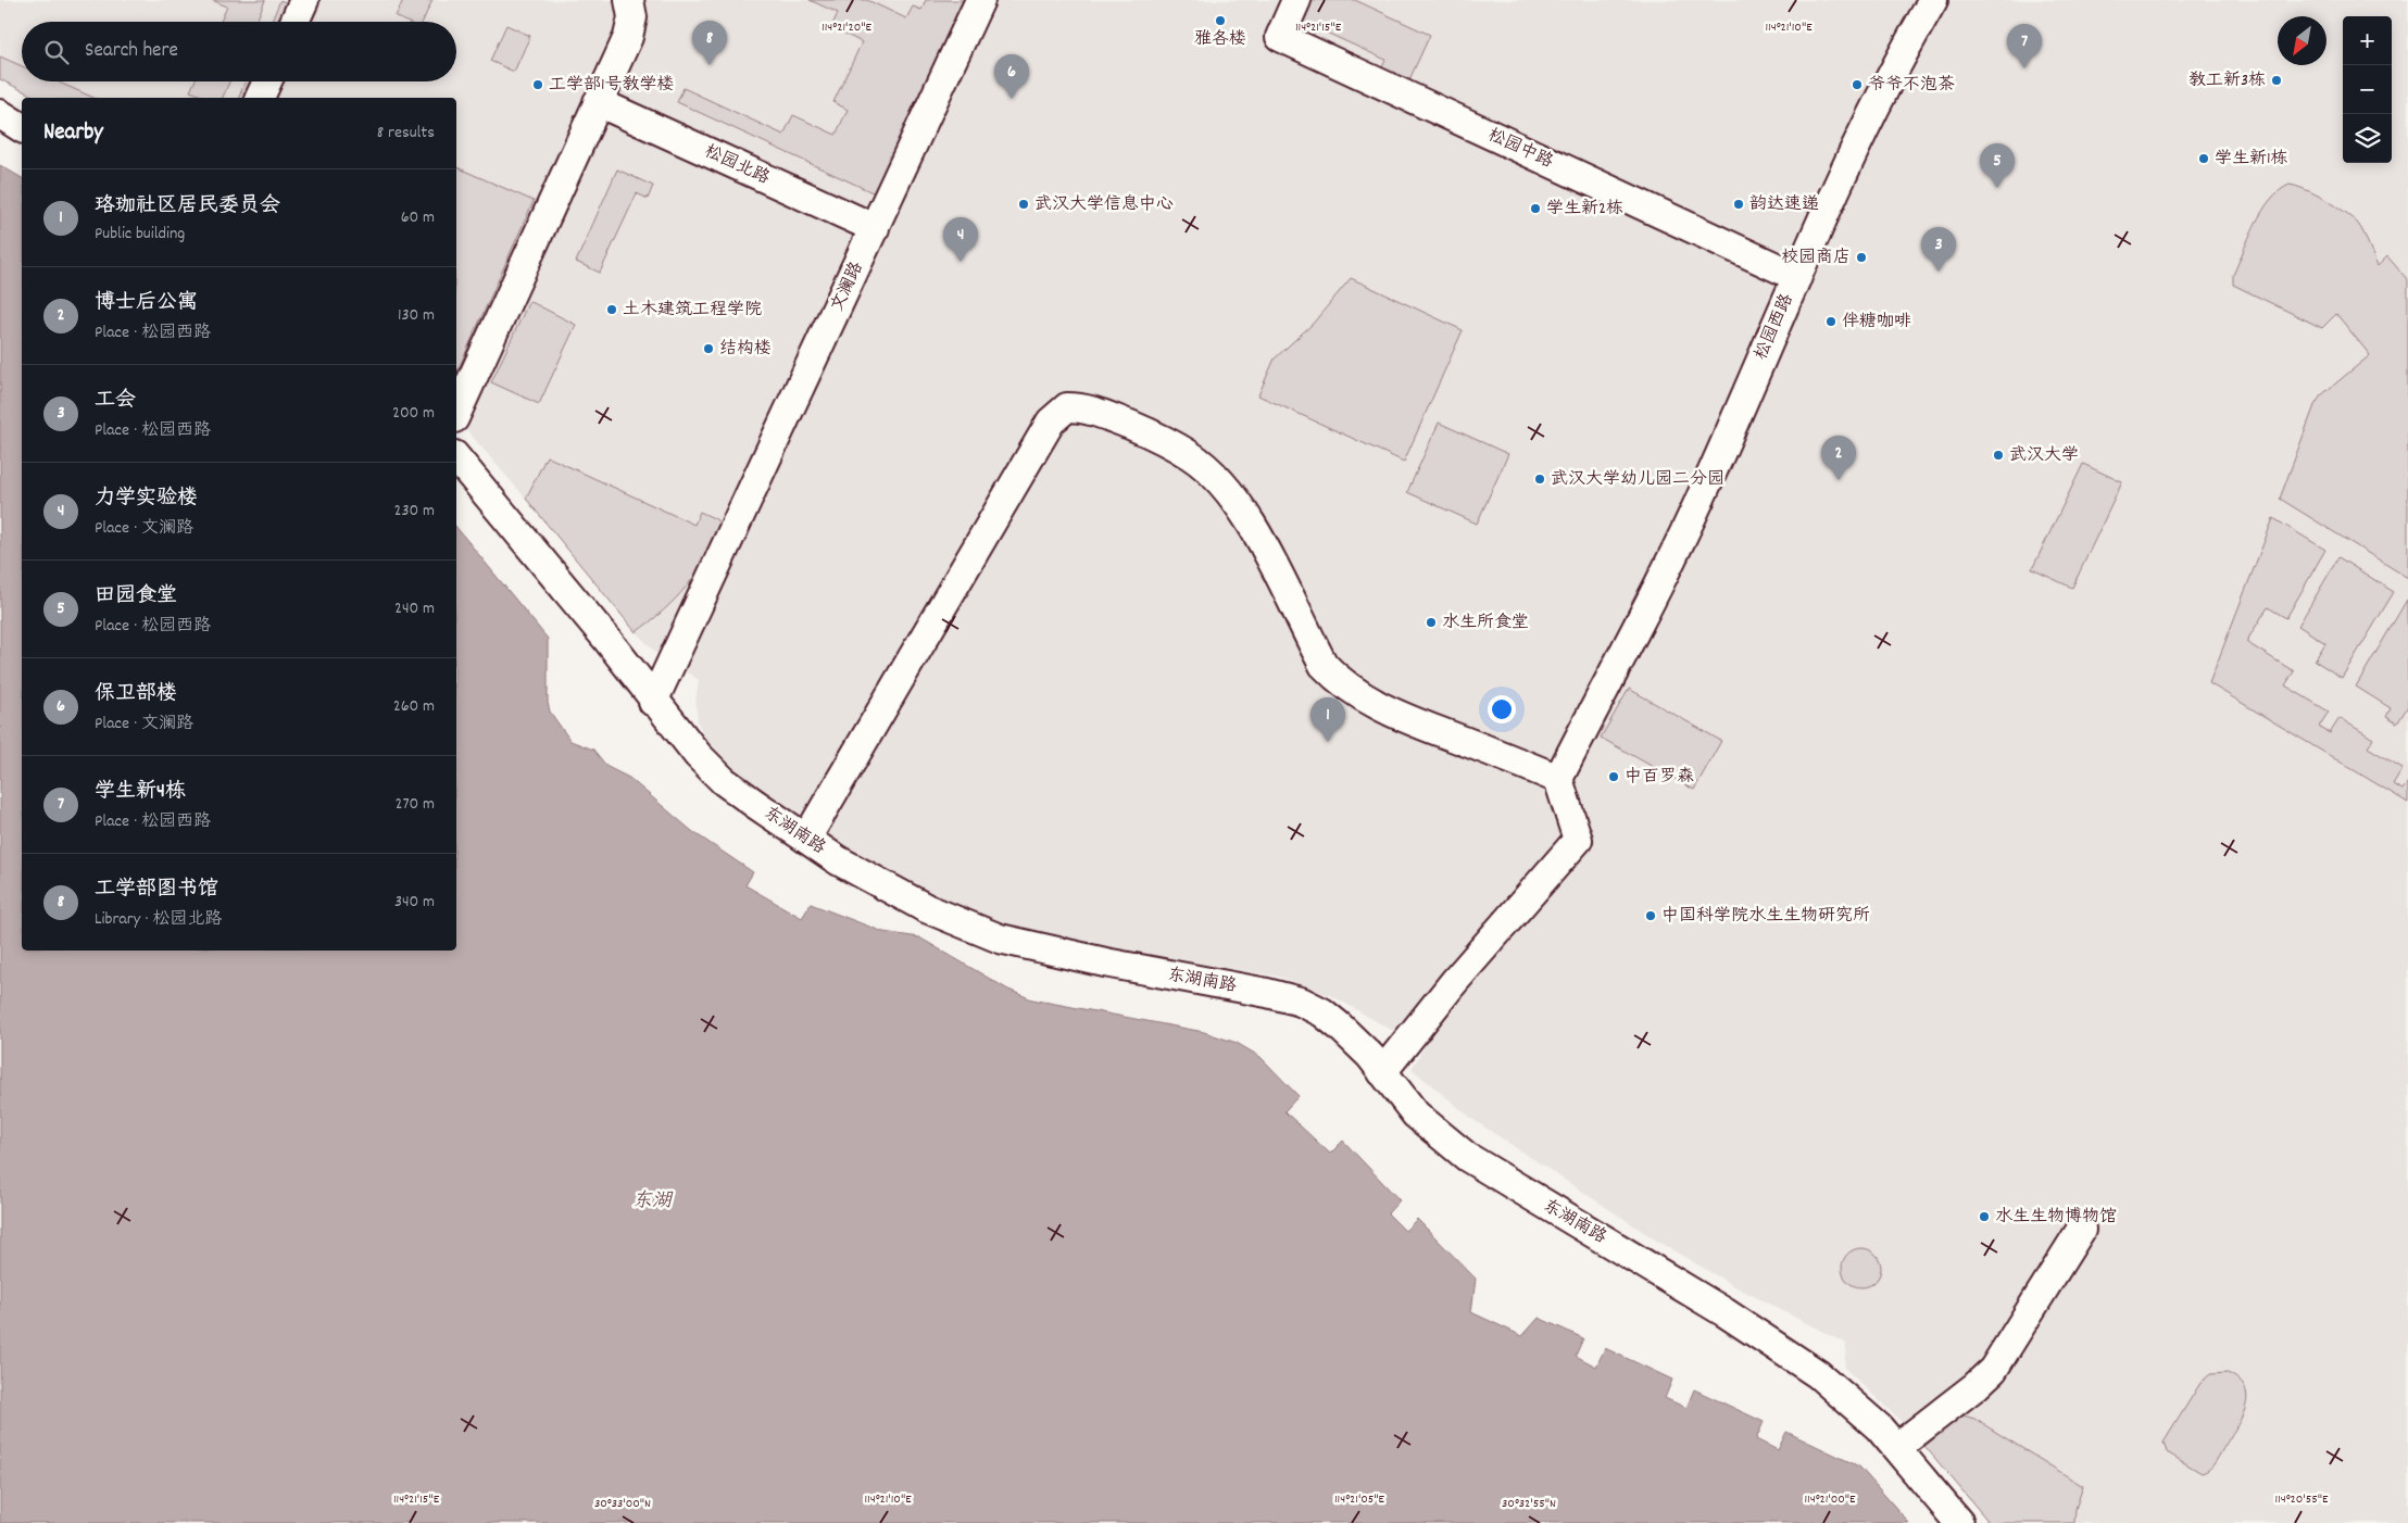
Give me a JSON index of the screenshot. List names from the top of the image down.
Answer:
{
  "streets": {
    "street": [
      "松园中路",
      "松园北路",
      "文澜路",
      "松园西路",
      "东湖南路"
    ]
  },
  "crossings": [
    ["松园中路", "松园西路"],
    ["松园北路", "文澜路"],
    ["文澜路", "东湖南路"]
  ],
  "water": ["东湖"],
  "places": [
    "雅各楼",
    "教工新3栋",
    "工学部1号教学楼",
    "爷爷不泡茶",
    "学生新1栋",
    "武汉大学信息中心",
    "韵达速递",
    "学生新2栋",
    "校园商店",
    "土木建筑工程学院",
    "伴糖咖啡",
    "结构楼",
    "武汉大学",
    "武汉大学幼儿园二分园",
    "水生所食堂",
    "中百罗森",
    "中国科学院水生生物研究所",
    "水生生物博物馆"
  ],
  "north": "bottom left",
  "page": {
    "map_buttons": ["+", "−"],
    "pins": [
      "8",
      "7",
      "6",
      "5",
      "4",
      "3",
      "2",
      "1"
    ],
    "search": "Search here",
    "heading": ["Nearby", "8 results"],
    "list": [
      {
        "mark": "1",
        "name": "珞珈社区居民委员会",
        "note": "Public building",
        "value": "60 m"
      },
      {
        "mark": "2",
        "name": "博士后公寓",
        "note": "Place · 松园西路",
        "value": "130 m"
      },
      {
        "mark": "3",
        "name": "工会",
        "note": "Place · 松园西路",
        "value": "200 m"
      },
      {
        "mark": "4",
        "name": "力学实验楼",
        "note": "Place · 文澜路",
        "value": "230 m"
      },
      {
        "mark": "5",
        "name": "田园食堂",
        "note": "Place · 松园西路",
        "value": "240 m"
      },
      {
        "mark": "6",
        "name": "保卫部楼",
        "note": "Place · 文澜路",
        "value": "260 m"
      },
      {
        "mark": "7",
        "name": "学生新4栋",
        "note": "Place · 松园西路",
        "value": "270 m"
      },
      {
        "mark": "8",
        "name": "工学部图书馆",
        "note": "Library · 松园北路",
        "value": "340 m"
      }
    ]
  },
  "coordinates": [
    "114°21'20\"E",
    "114°21'15\"E",
    "114°21'10\"E",
    "114°21'05\"E",
    "114°21'00\"E",
    "114°20'55\"E",
    "30°33'00\"N",
    "30°32'55\"N"
  ]
}
